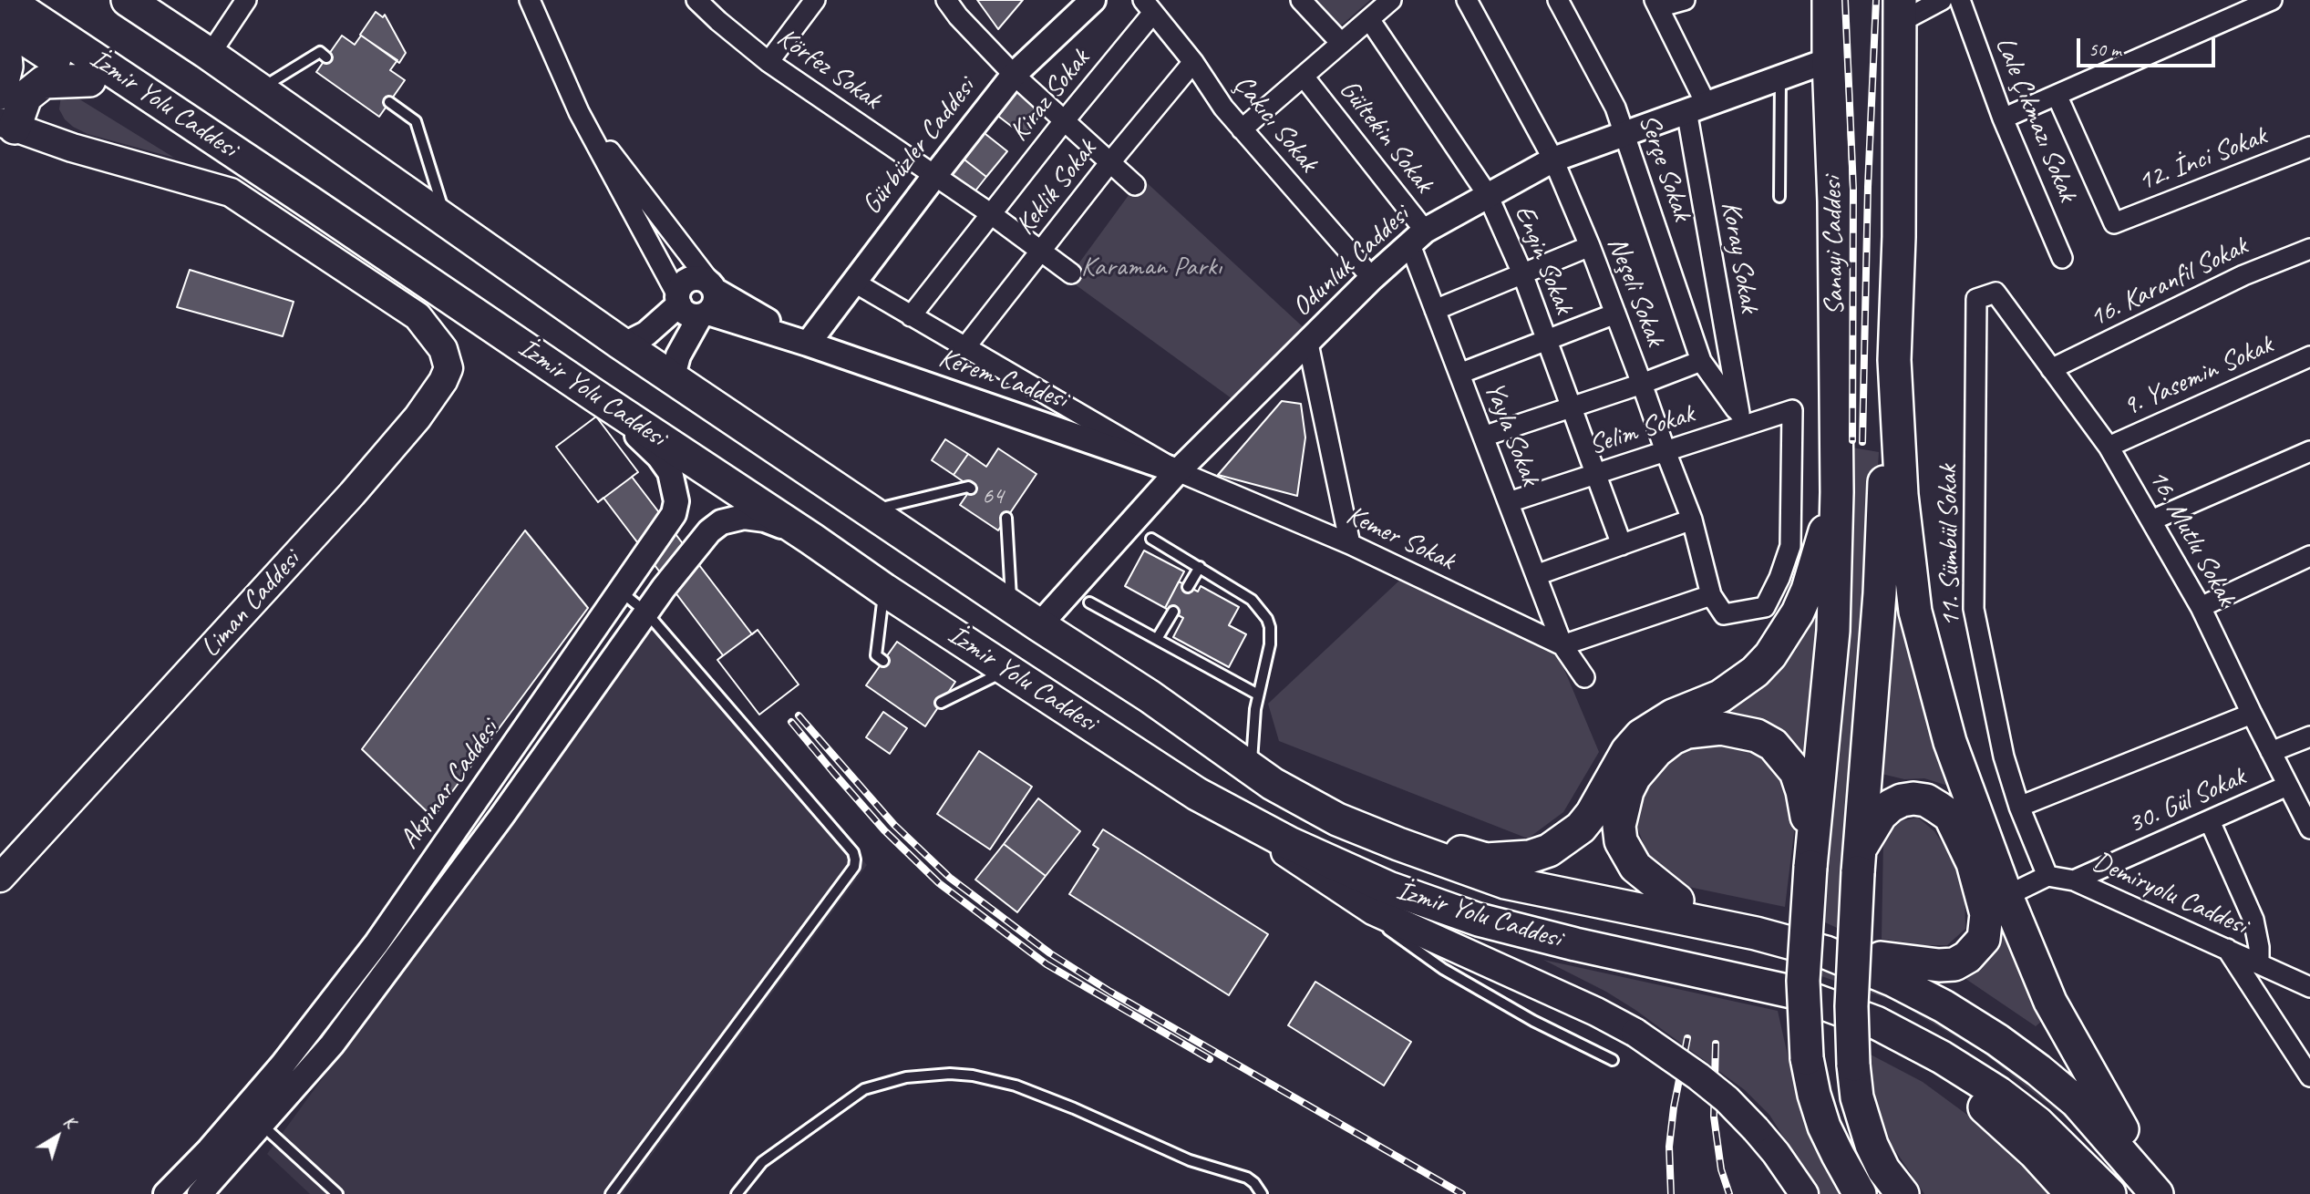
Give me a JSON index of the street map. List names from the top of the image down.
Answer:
{
  "streets": {
    "highway": ["İzmir Yolu Caddesi", "Sanayi Caddesi"],
    "main road": ["Liman Caddesi"],
    "street": [
      "Körfez Sokak",
      "Kiraz Sokak",
      "Lale Çıkmazı Sokak",
      "Çakıcı Sokak",
      "Gültekin Sokak",
      "Gürbüzler Caddesi",
      "12. İnci Sokak",
      "Serçe Sokak",
      "Keklik Sokak",
      "Koray Sokak",
      "Engin Sokak",
      "Odunluk Caddesi",
      "16. Karanfil Sokak",
      "Neşeli Sokak",
      "9. Yasemin Sokak",
      "Kerem Caddesi",
      "Selim Sokak",
      "Yayla Sokak",
      "16. Mutlu Sokak",
      "Kemer Sokak",
      "11. Sümbül Sokak",
      "Akpınar Caddesi",
      "30. Gül Sokak",
      "Demiryolu Caddesi"
    ]
  },
  "crossings": [
    ["Körfez Sokak", "Gürbüzler Caddesi"],
    ["Kiraz Sokak", "Çakıcı Sokak"],
    ["Kiraz Sokak", "Kemer Sokak"],
    ["İzmir Yolu Caddesi", "Odunluk Caddesi"],
    ["İzmir Yolu Caddesi", "Akpınar Caddesi"],
    ["Çakıcı Sokak", "Keklik Sokak"],
    ["Çakıcı Sokak", "Odunluk Caddesi"],
    ["Gültekin Sokak", "Odunluk Caddesi"],
    ["Gültekin Sokak", "Yayla Sokak"],
    ["Gürbüzler Caddesi", "Kerem Caddesi"],
    ["Gürbüzler Caddesi", "Kemer Sokak"],
    ["Serçe Sokak", "Koray Sokak"],
    ["Serçe Sokak", "Odunluk Caddesi"],
    ["Keklik Sokak", "Kemer Sokak"],
    ["Sanayi Caddesi", "Odunluk Caddesi"],
    ["Koray Sokak", "Odunluk Caddesi"],
    ["Engin Sokak", "Odunluk Caddesi"],
    ["Engin Sokak", "Selim Sokak"],
    ["Odunluk Caddesi", "Neşeli Sokak"],
    ["Odunluk Caddesi", "Kerem Caddesi"],
    ["Odunluk Caddesi", "Yayla Sokak"],
    ["Odunluk Caddesi", "Kemer Sokak"],
    ["16. Karanfil Sokak", "16. Mutlu Sokak"],
    ["Neşeli Sokak", "Selim Sokak"],
    ["9. Yasemin Sokak", "16. Mutlu Sokak"],
    ["Kerem Caddesi", "Kemer Sokak"],
    ["Selim Sokak", "Yayla Sokak"],
    ["Yayla Sokak", "Kemer Sokak"],
    ["16. Mutlu Sokak", "11. Sümbül Sokak"],
    ["16. Mutlu Sokak", "30. Gül Sokak"],
    ["11. Sümbül Sokak", "Demiryolu Caddesi"],
    ["30. Gül Sokak", "Demiryolu Caddesi"]
  ],
  "parks": ["Karaman Parkı"],
  "house_numbers": ["64"],
  "scale_bar": "50 m",
  "north": "top right"
}
